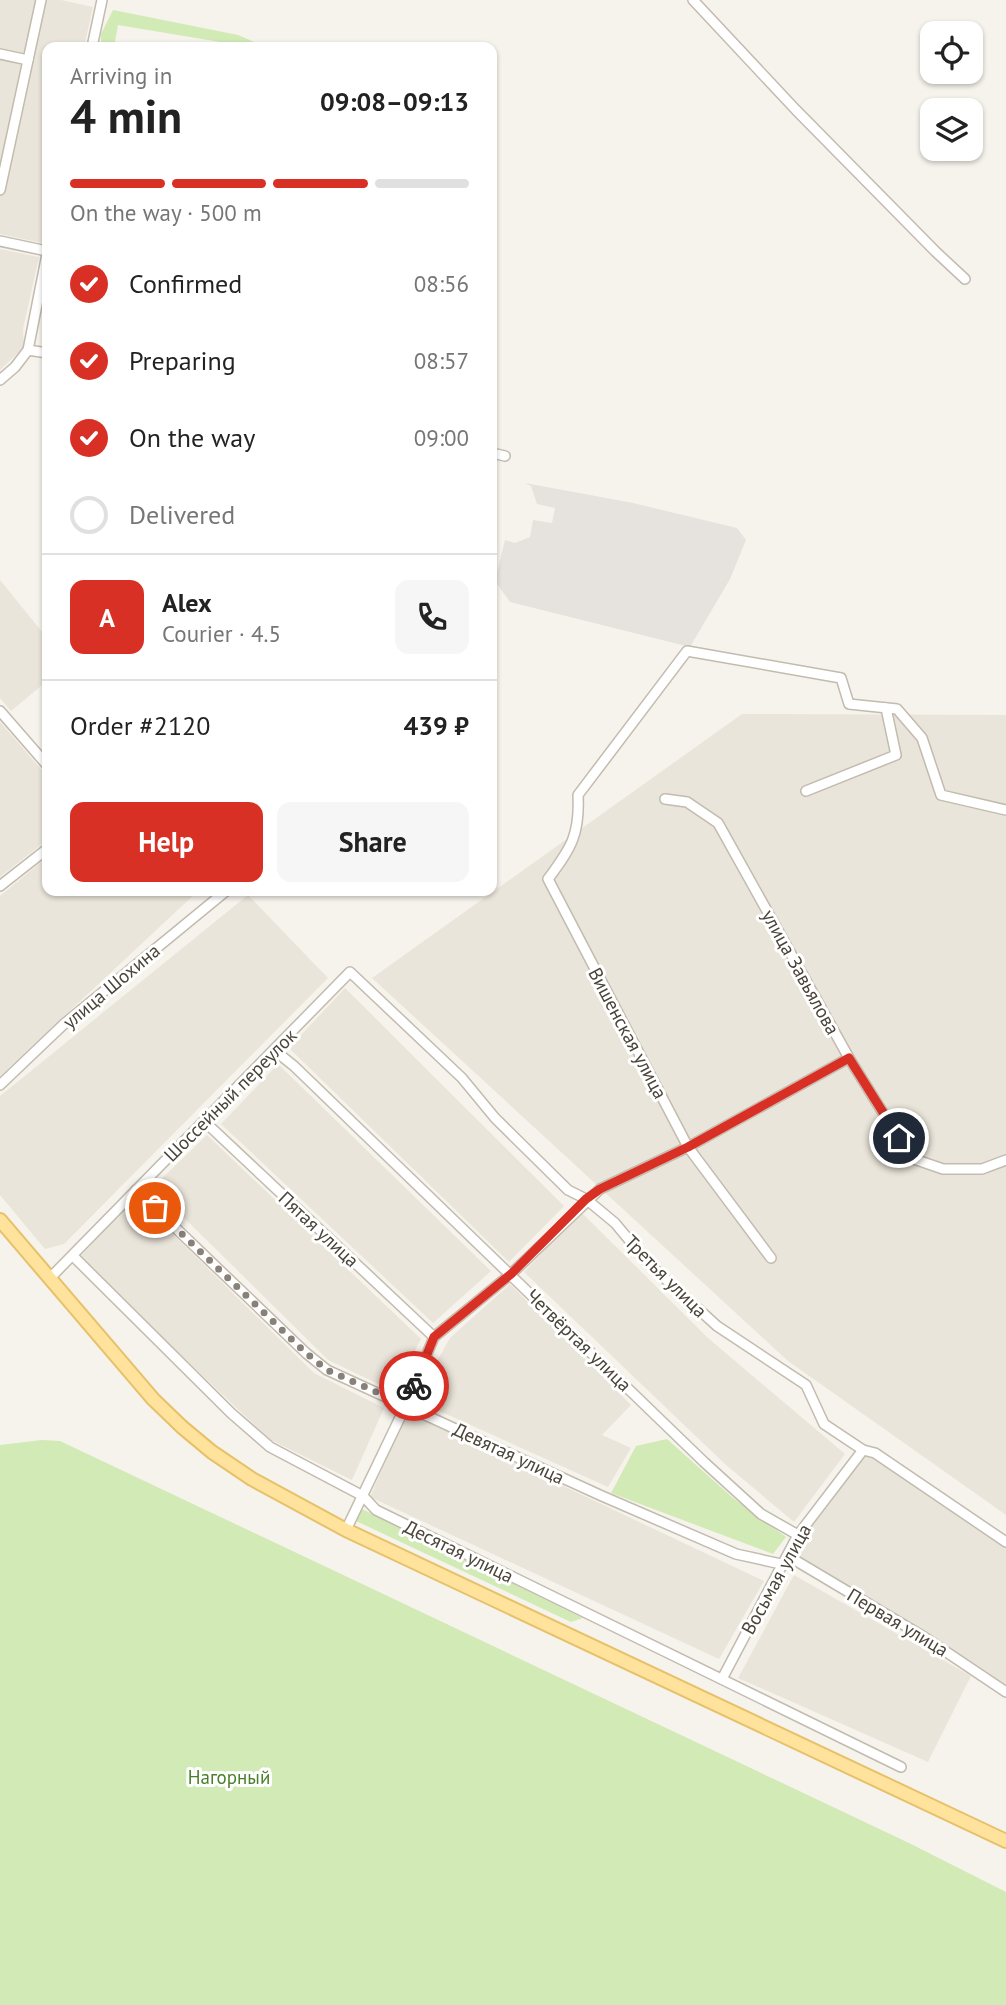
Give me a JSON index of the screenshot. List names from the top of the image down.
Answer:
{
  "streets": {
    "street": [
      "улица Завьялова",
      "улица Шохина",
      "Вишенская улица",
      "Шоссейный переулок",
      "Пятая улица",
      "Третья улица",
      "Четвёртая улица",
      "Девятая улица",
      "Десятая улица",
      "Восьмая улица",
      "Первая улица"
    ]
  },
  "crossings": [
    ["Шоссейный переулок", "Пятая улица"],
    ["Шоссейный переулок", "Третья улица"],
    ["Шоссейный переулок", "Четвёртая улица"],
    ["Шоссейный переулок", "Девятая улица"],
    ["Шоссейный переулок", "Десятая улица"],
    ["Третья улица", "Восьмая улица"],
    ["Четвёртая улица", "Восьмая улица"],
    ["Девятая улица", "Восьмая улица"],
    ["Десятая улица", "Восьмая улица"],
    ["Восьмая улица", "Первая улица"]
  ],
  "parks": ["Нагорный"],
  "page": {
    "heading": ["4 min", "Arriving in", "09:08–09:13"],
    "panel": [
      "Alex",
      "Courier · 4.5",
      "Order #2120",
      "439 ₽"
    ],
    "bar": "On the way · 500 m",
    "list": [
      ["Confirmed", "08:56"],
      ["Preparing", "08:57"],
      ["On the way", "09:00"],
      "Delivered"
    ],
    "round": "A",
    "buttons": ["Help", "Share"]
  }
}
